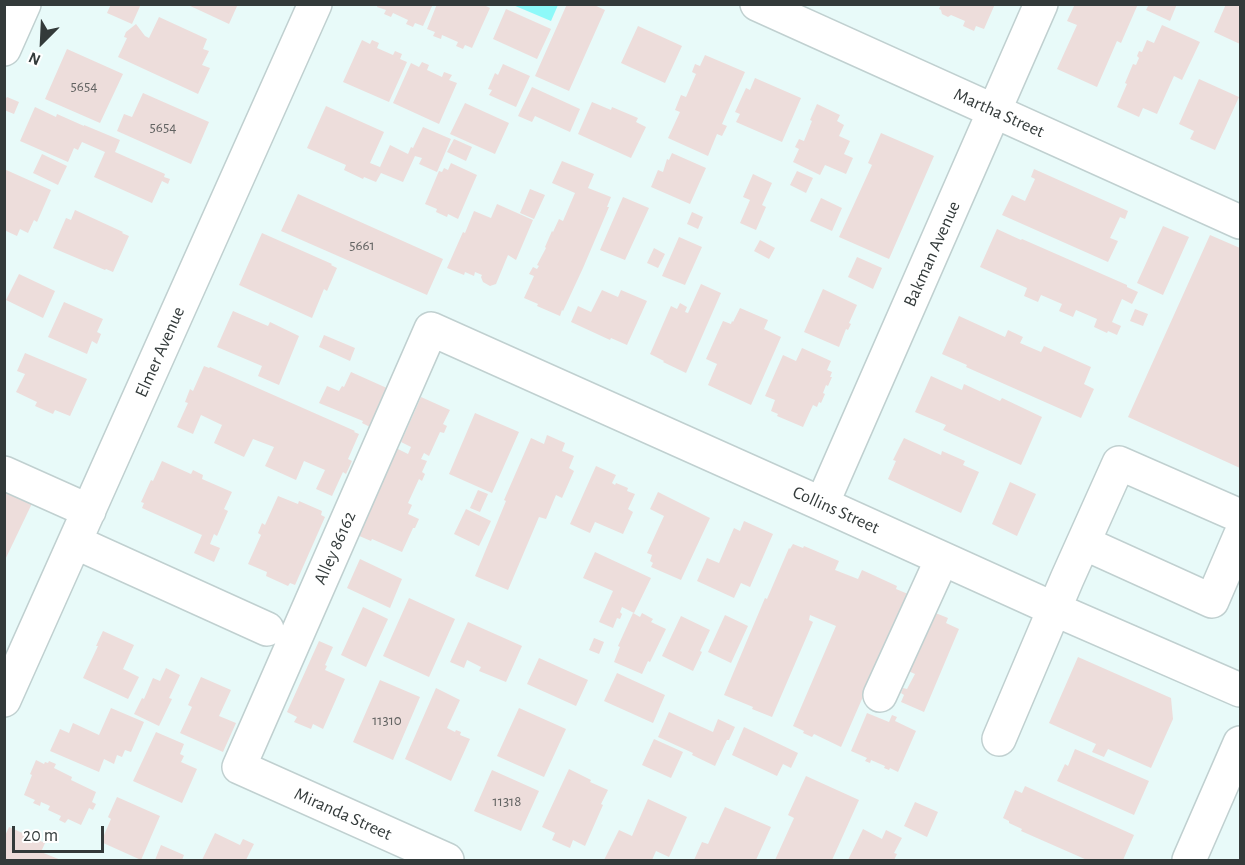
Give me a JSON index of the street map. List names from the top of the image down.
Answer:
{
  "streets": {
    "street": [
      "Martha Street",
      "Bakman Avenue",
      "Elmer Avenue",
      "Collins Street",
      "Alley 86162",
      "Miranda Street"
    ]
  },
  "crossings": [
    ["Martha Street", "Bakman Avenue"],
    ["Bakman Avenue", "Collins Street"],
    ["Collins Street", "Alley 86162"],
    ["Alley 86162", "Miranda Street"]
  ],
  "house_numbers": [
    "5654",
    "5654",
    "5661",
    "11310",
    "11318"
  ],
  "scale_bar": "20 m",
  "north": "bottom left"
}
